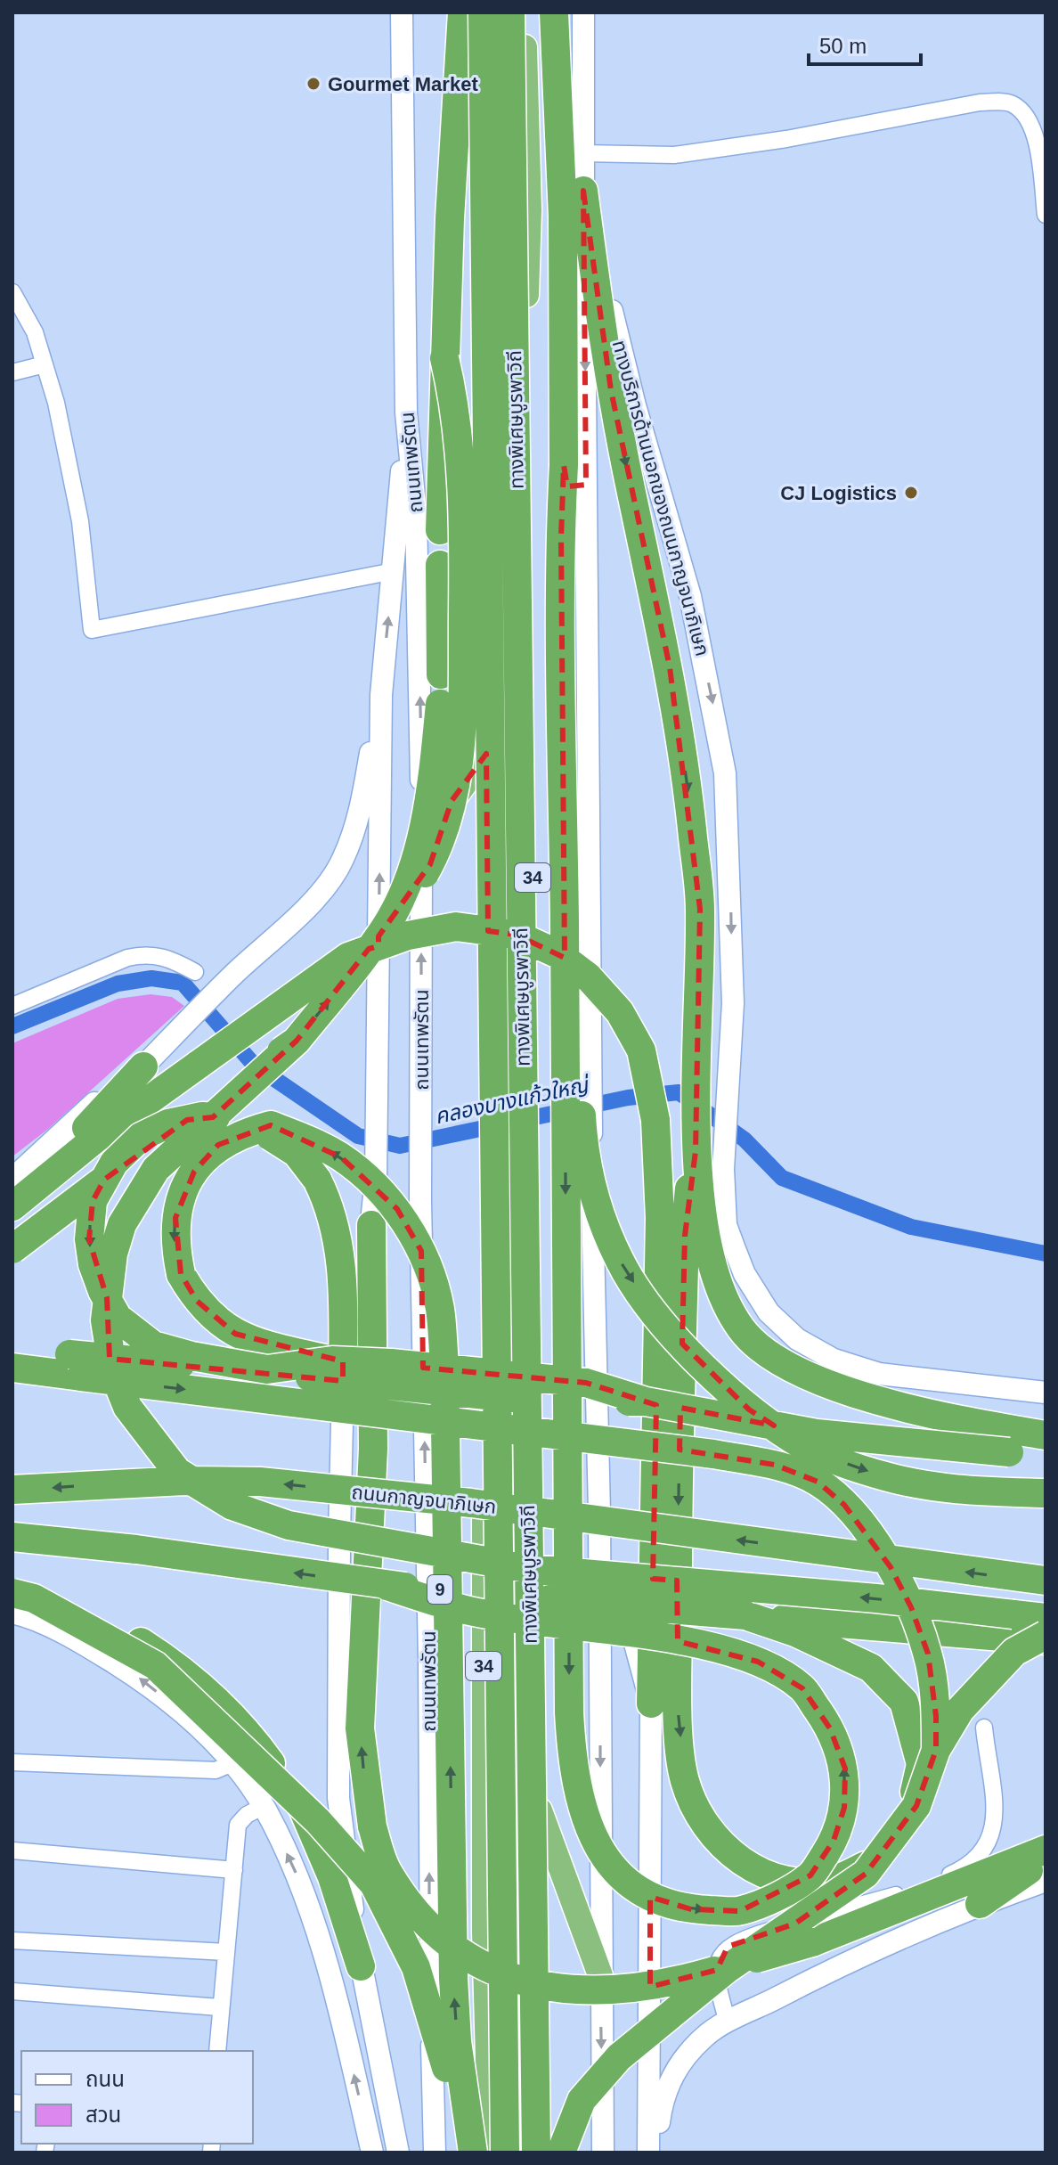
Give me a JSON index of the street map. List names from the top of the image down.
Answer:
{
  "streets": {
    "highway": [
      "ทางพิเศษบูรพาวิถี",
      "34",
      "ถนนกาญจนาภิเษก",
      "9"
    ],
    "main road": ["ถนนเทพรัตน", "ทางบริการด้านนอกของถนนกาญจนาภิเษก"]
  },
  "water": ["คลองบางแก้วใหญ่"],
  "places": ["Gourmet Market", "CJ Logistics"],
  "legend": ["ถนน", "สวน"],
  "scale_bar": "50 m"
}
